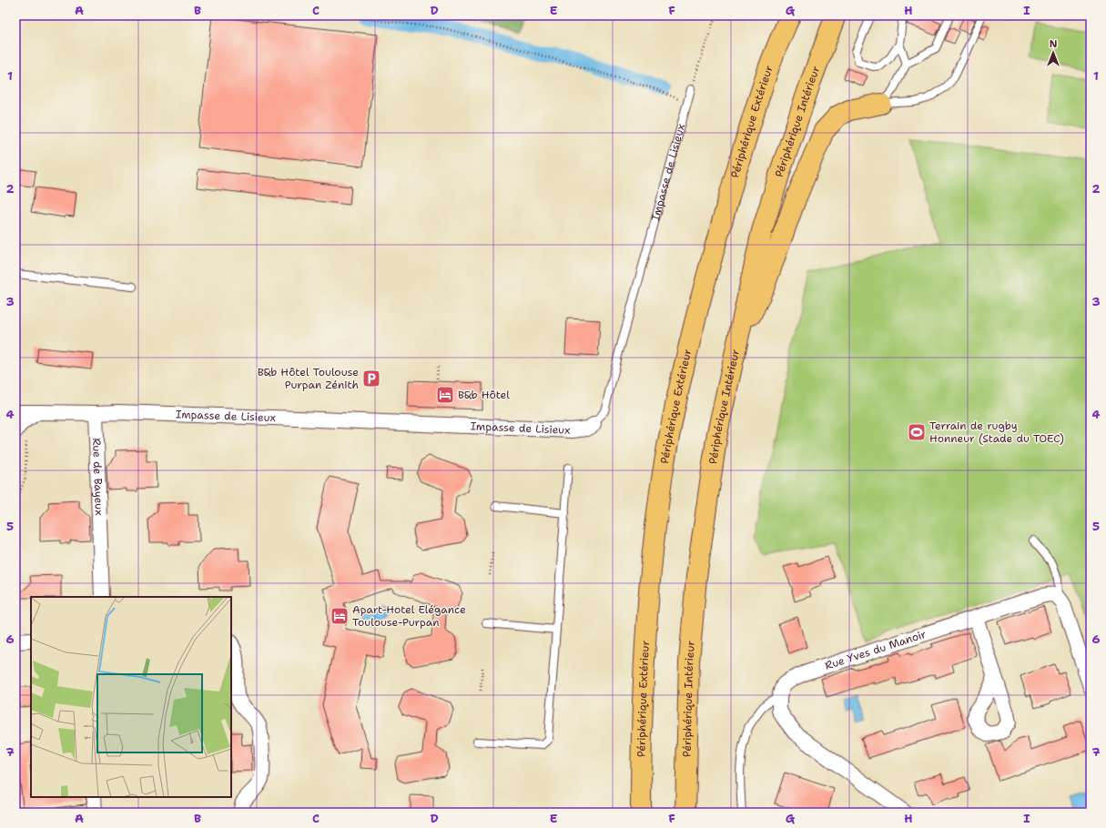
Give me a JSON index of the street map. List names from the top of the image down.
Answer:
{
  "streets": {
    "highway": ["Périphérique Extérieur", "Périphérique Intérieur"],
    "street": ["Impasse de Lisieux", "Rue de Bayeux", "Rue Yves du Manoir"]
  },
  "crossings": [
    ["Impasse de Lisieux", "Rue de Bayeux"]
  ],
  "places": {
    "parking": ["B&b Hôtel Toulouse Purpan Zénith"],
    "hotel": ["B&b Hôtel", "Apart-Hotel Elégance Toulouse-Purpan"],
    "sports": ["Terrain de rugby Honneur (Stade du TOEC)"]
  },
  "north": "top",
  "grid": {
    "columns": [
      "A",
      "B",
      "C",
      "D",
      "E",
      "F",
      "G",
      "H",
      "I"
    ],
    "rows": [
      "1",
      "2",
      "3",
      "4",
      "5",
      "6",
      "7"
    ]
  }
}
